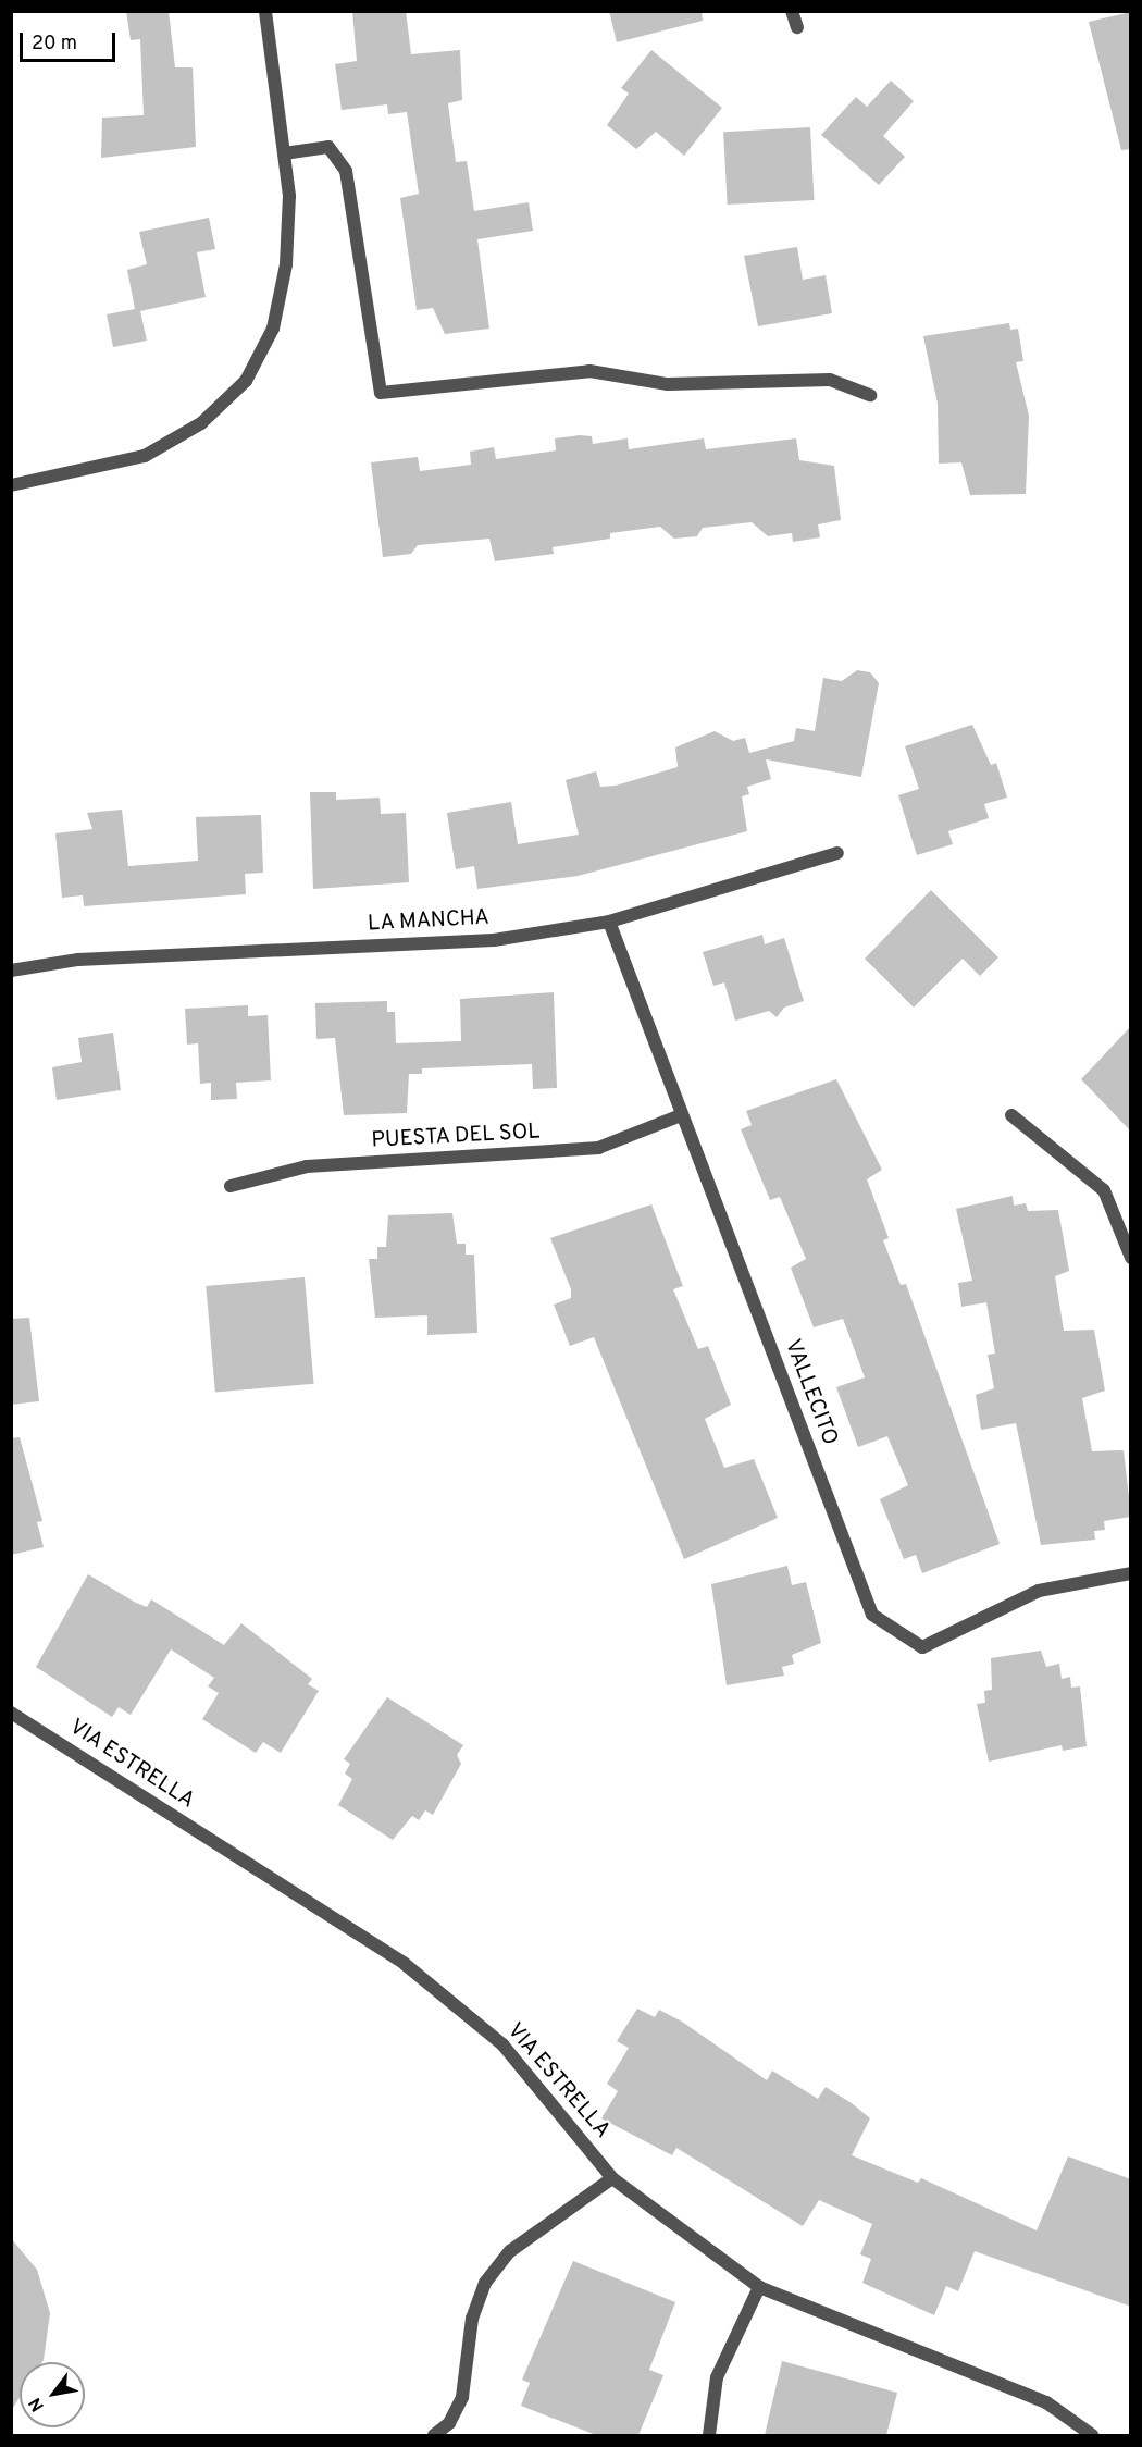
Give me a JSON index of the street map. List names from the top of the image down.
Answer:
{
  "streets": {
    "street": [
      "LA MANCHA",
      "PUESTA DEL SOL",
      "VALLECITO",
      "VIA ESTRELLA"
    ]
  },
  "crossings": [
    ["LA MANCHA", "VALLECITO"],
    ["PUESTA DEL SOL", "VALLECITO"]
  ],
  "scale_bar": "20 m",
  "north": "bottom left"
}
